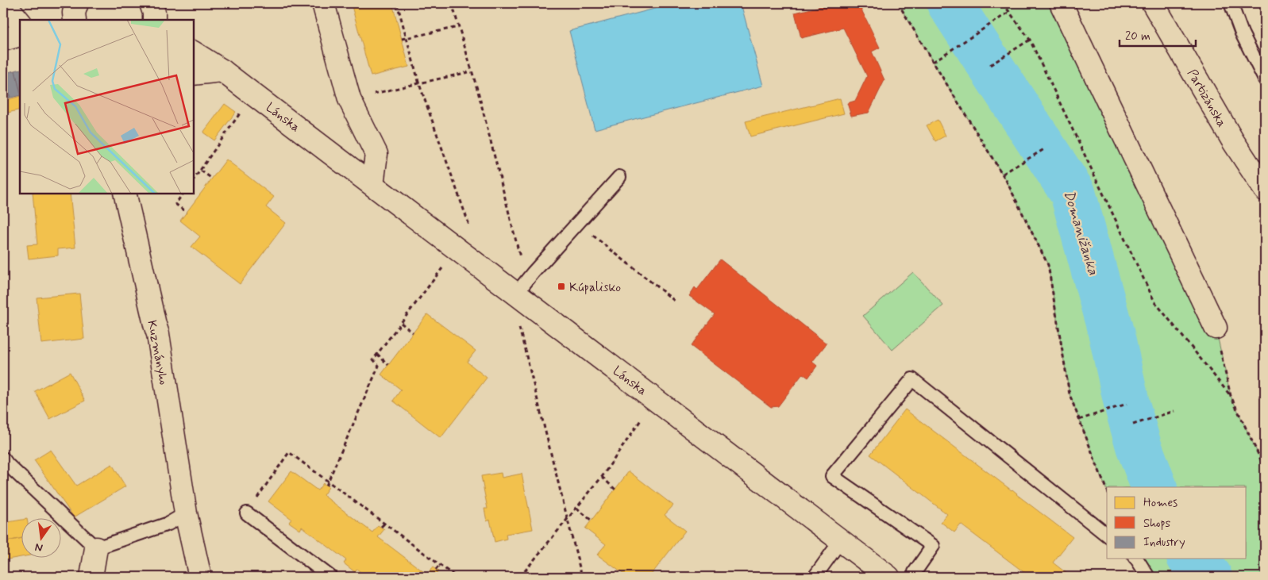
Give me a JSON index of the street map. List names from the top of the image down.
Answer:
{
  "streets": {
    "street": ["Partizánska", "Lánska", "Kuzmányho"]
  },
  "water": ["Domanižanka"],
  "places": {
    "transit": ["Kúpalisko"]
  },
  "legend": ["Homes", "Shops", "Industry"],
  "scale_bar": "20 m",
  "north": "bottom"
}
